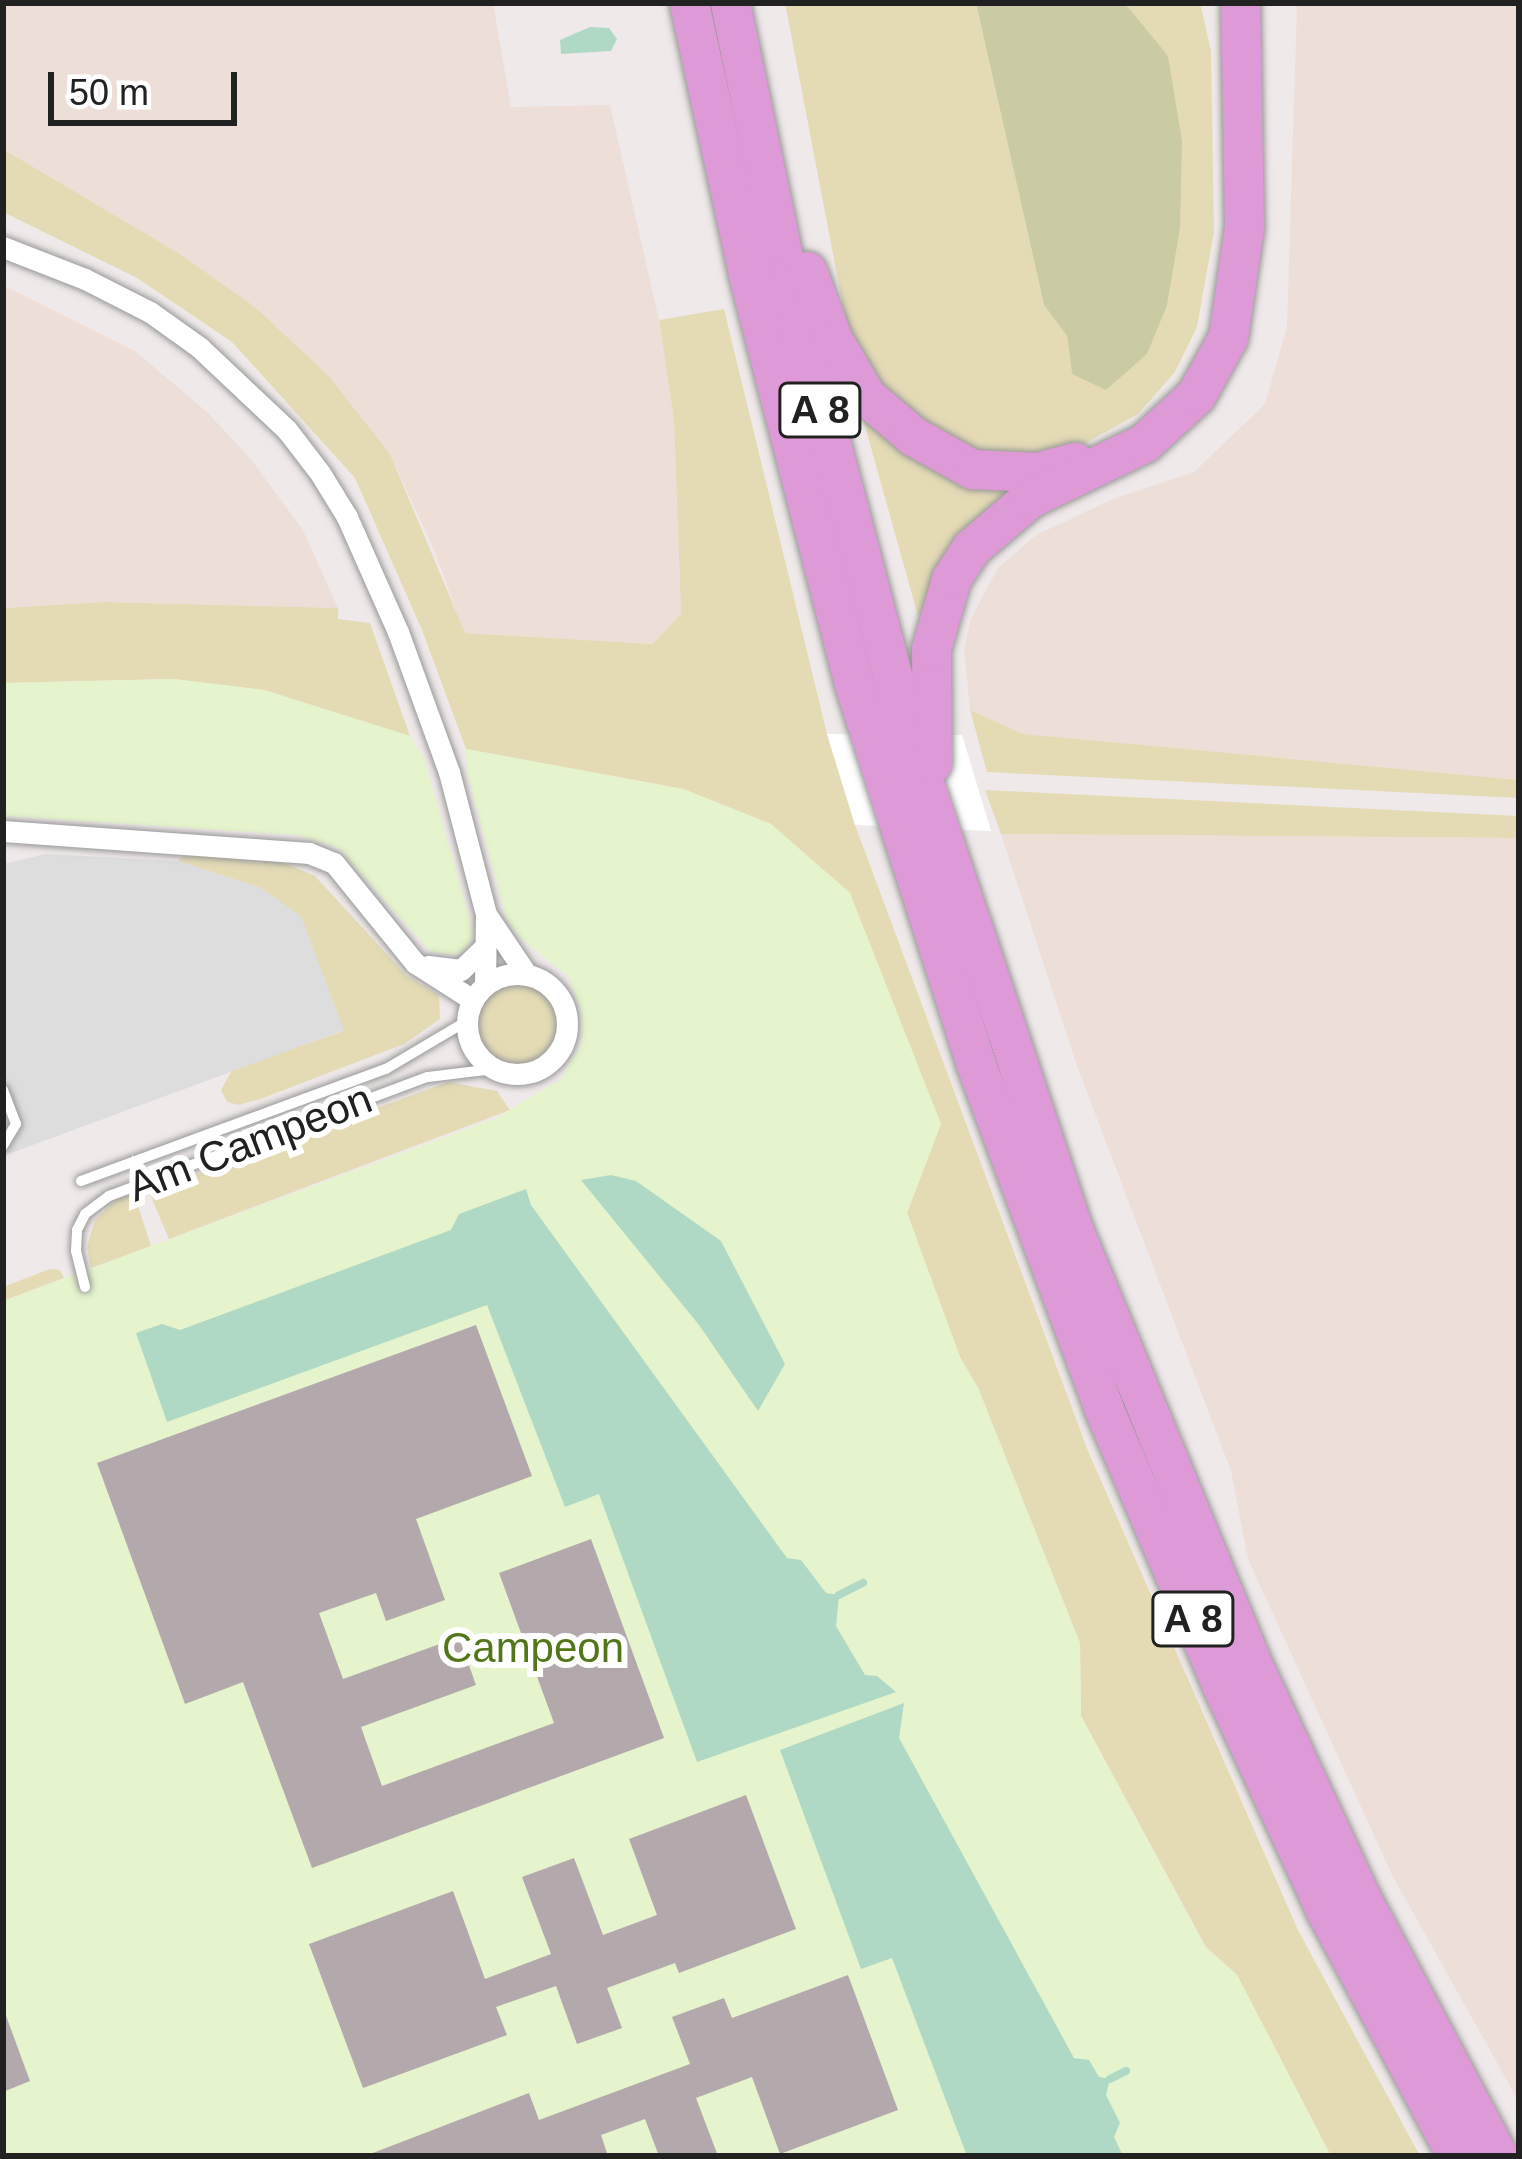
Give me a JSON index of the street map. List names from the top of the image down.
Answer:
{
  "streets": {
    "highway": ["A 8"],
    "lane": ["Am Campeon"]
  },
  "parks": ["Campeon"],
  "scale_bar": "50 m"
}
